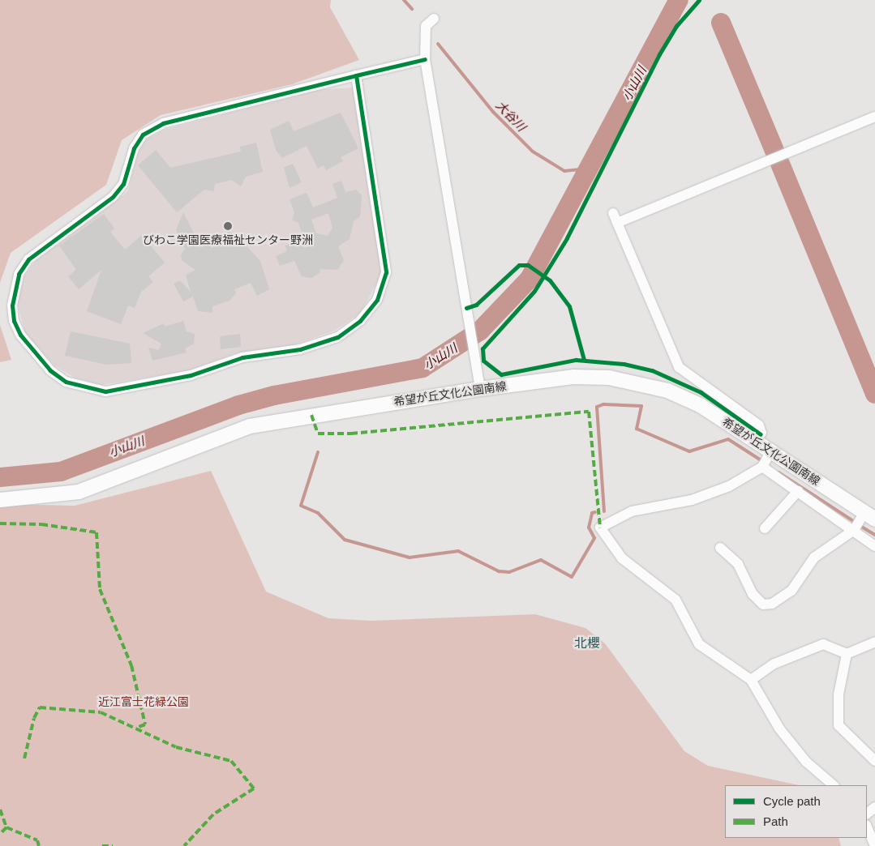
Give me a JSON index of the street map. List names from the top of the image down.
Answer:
{
  "streets": {
    "main road": ["希望が丘文化公園南線"]
  },
  "districts": ["北櫻"],
  "water": ["小山川", "大谷川"],
  "parks": ["近江富士花緑公園"],
  "places": ["びわこ学園医療福祉センター野洲"],
  "legend": ["Cycle path", "Path"]
}
